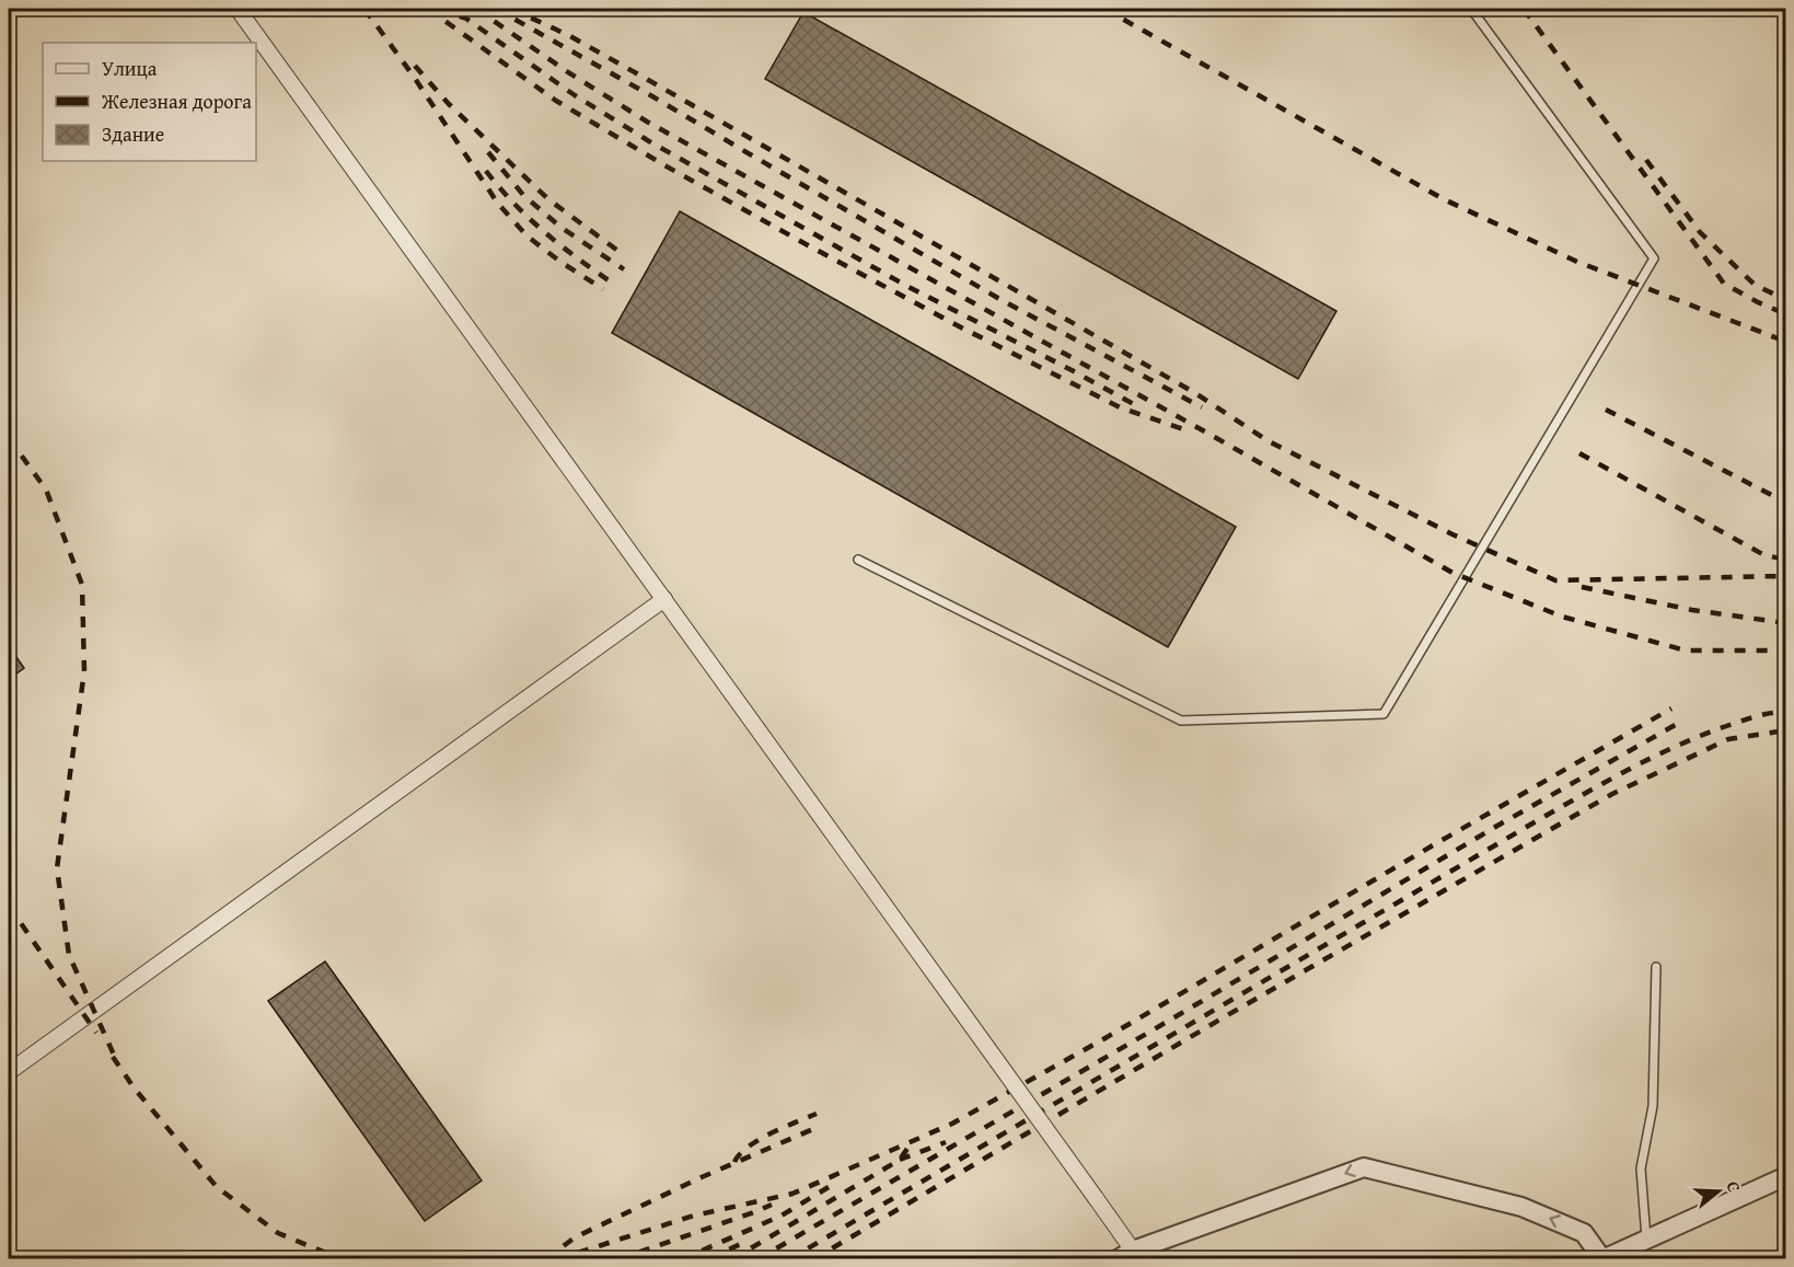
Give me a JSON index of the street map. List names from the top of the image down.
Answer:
{
  "legend": ["Улица", "Железная дорога", "Здание"],
  "north": "right"
}
